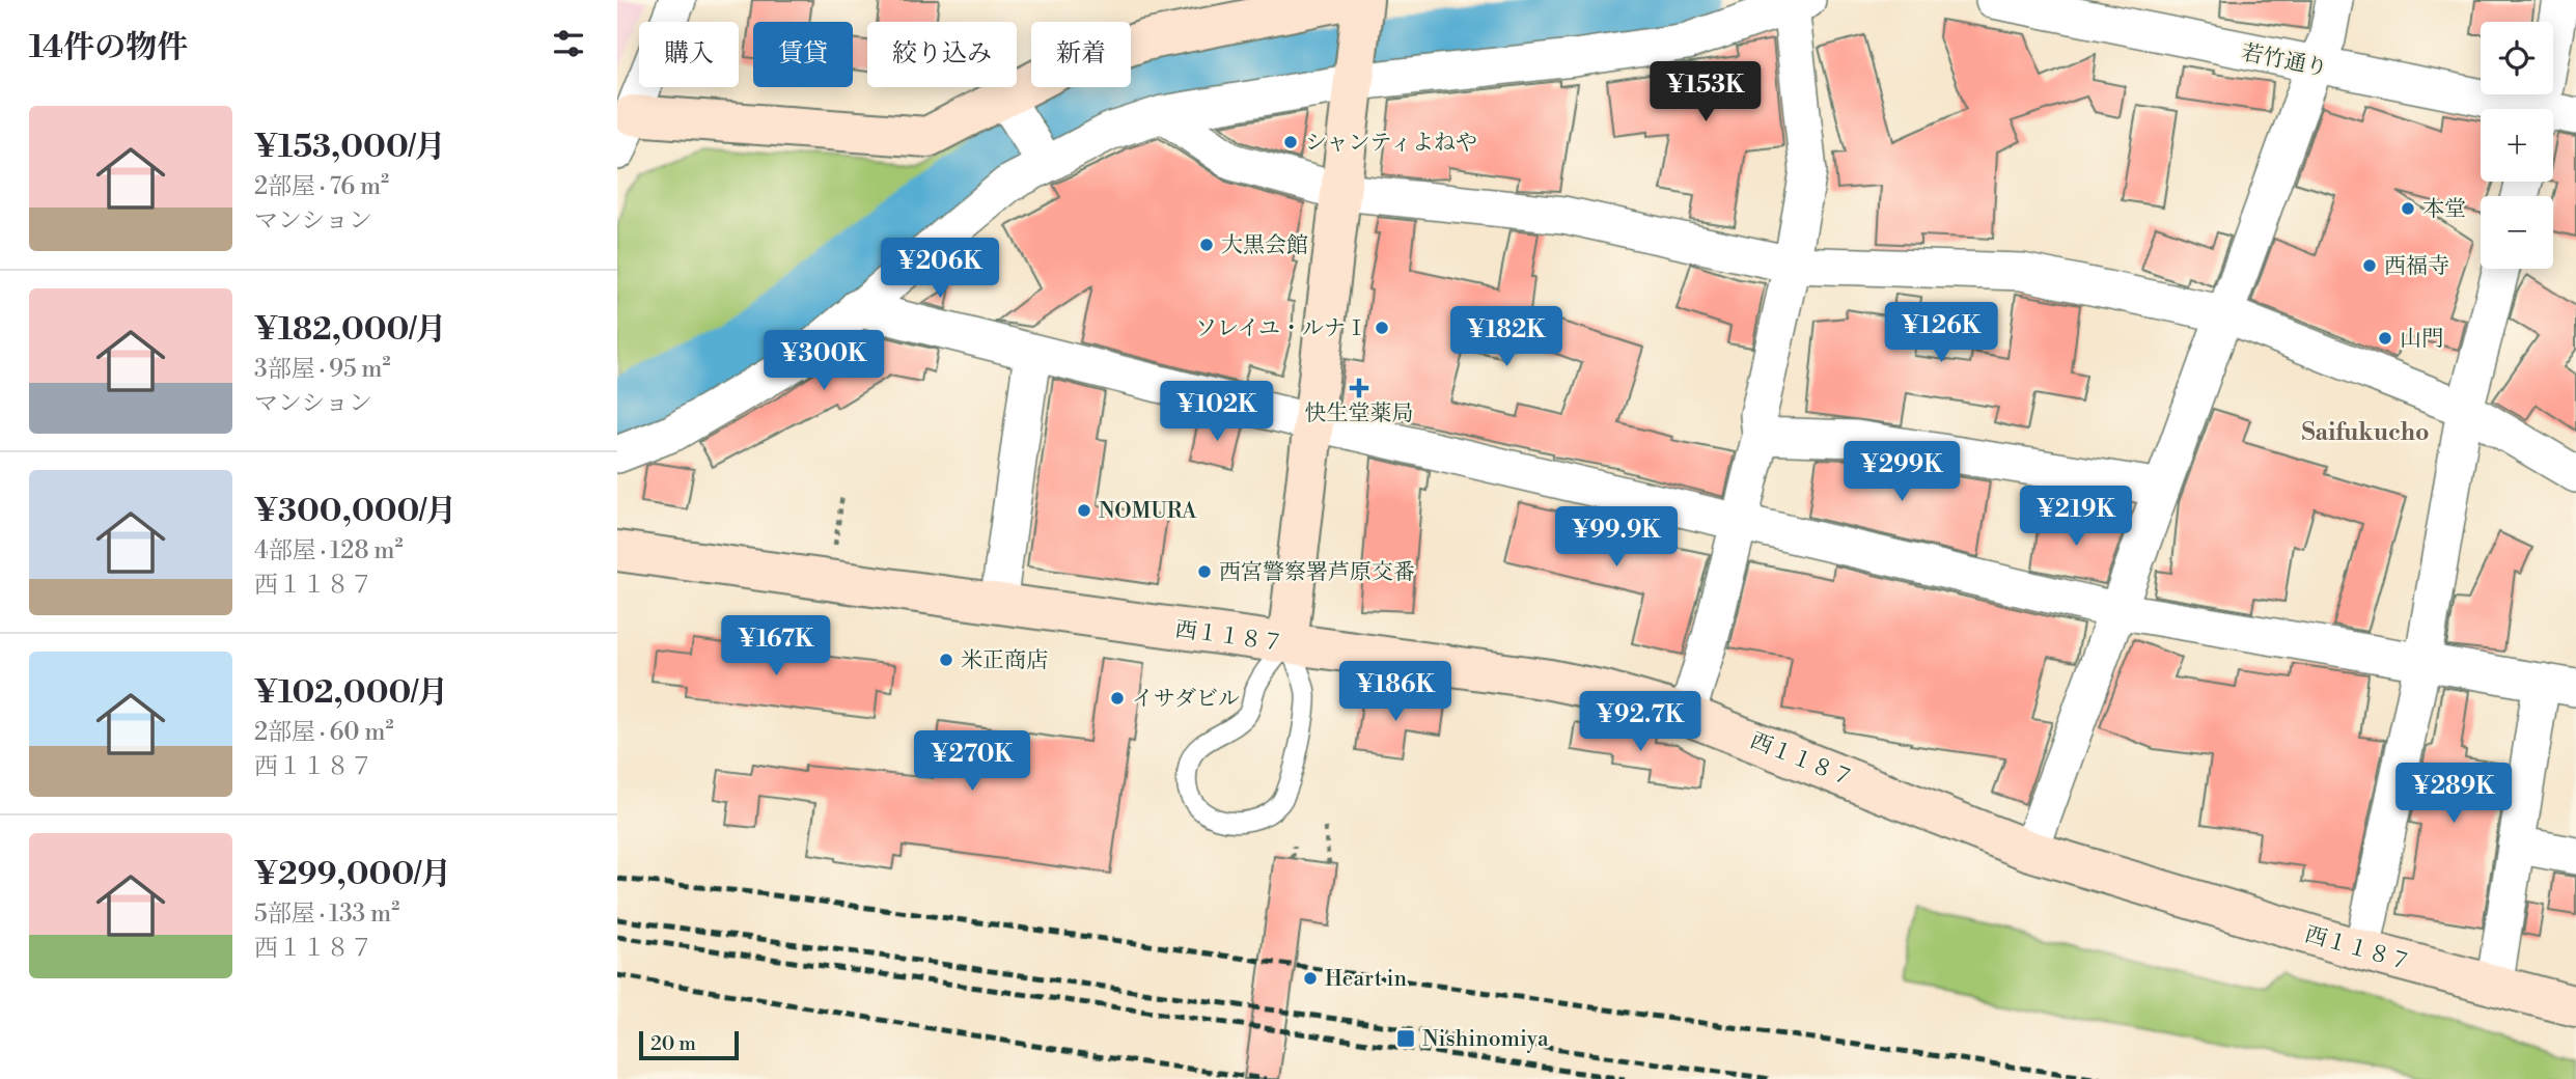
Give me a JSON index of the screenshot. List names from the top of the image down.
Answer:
{
  "streets": {
    "street": ["若竹通り", "西１１８７"]
  },
  "districts": ["Saifukucho"],
  "places": {
    "other": [
      "シャンティよねや",
      "本堂",
      "大黒会館",
      "西福寺",
      "ソレイユ・ルナⅠ",
      "山門",
      "NOMURA",
      "西宮警察署芦原交番",
      "米正商店",
      "イサダビル",
      "Heart in"
    ],
    "health": ["快生堂薬局"],
    "transit": ["Nishinomiya"]
  },
  "scale_bar": "20 m",
  "page": {
    "heading": "14件の物件",
    "map_buttons": ["+", "−"],
    "chip": [
      "購入",
      "賃貸",
      "絞り込み",
      "新着"
    ],
    "price": [
      "¥153K",
      "¥206K",
      "¥126K",
      "¥182K",
      "¥300K",
      "¥102K",
      "¥299K",
      "¥219K",
      "¥99.9K",
      "¥167K",
      "¥186K",
      "¥92.7K",
      "¥270K",
      "¥289K"
    ],
    "list": [
      {
        "name": "¥153,000/月",
        "note": "2部屋 · 76 m² · マンション"
      },
      {
        "name": "¥182,000/月",
        "note": "3部屋 · 95 m² · マンション"
      },
      {
        "name": "¥300,000/月",
        "note": "4部屋 · 128 m² · 西１１８７"
      },
      {
        "name": "¥102,000/月",
        "note": "2部屋 · 60 m² · 西１１８７"
      },
      {
        "name": "¥299,000/月",
        "note": "5部屋 · 133 m² · 西１１８７"
      }
    ],
    "scale": "20 m"
  }
}
